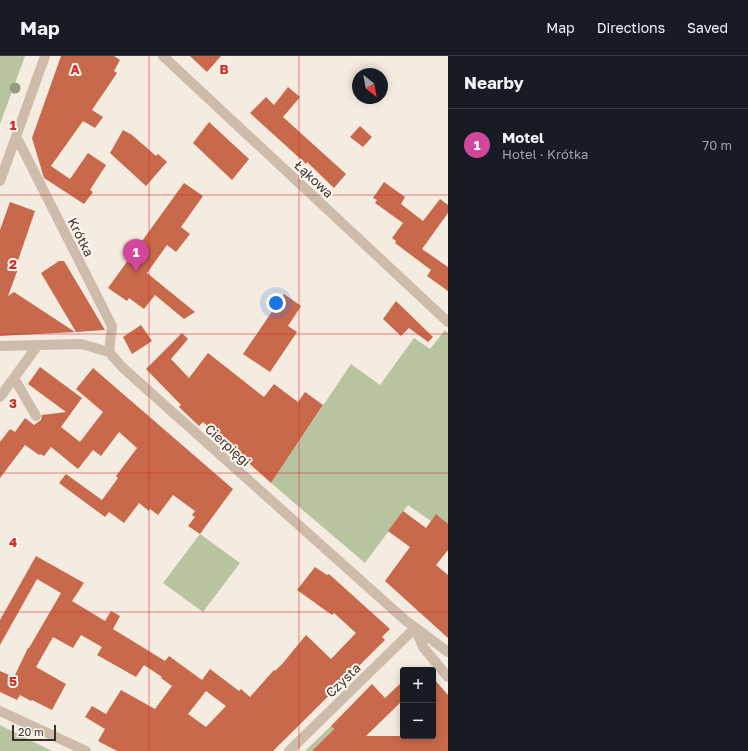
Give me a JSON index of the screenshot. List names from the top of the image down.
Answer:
{
  "streets": {
    "street": [
      "Łąkowa",
      "Krótka",
      "Cierpięgi",
      "Czysta"
    ]
  },
  "crossings": [
    ["Krótka", "Cierpięgi"],
    ["Cierpięgi", "Czysta"]
  ],
  "scale_bar": "20 m",
  "north": "bottom right",
  "page": {
    "header": "Map",
    "nav": ["Map", "Directions", "Saved"],
    "heading": "Nearby",
    "list": [
      {
        "mark": "1",
        "name": "Motel",
        "note": "Hotel · Krótka",
        "value": "70 m"
      }
    ],
    "pins": "1",
    "map_buttons": ["+", "−"],
    "scale": "20 m"
  },
  "grid": {
    "columns": ["A", "B"],
    "rows": [
      "1",
      "2",
      "3",
      "4",
      "5"
    ]
  }
}
